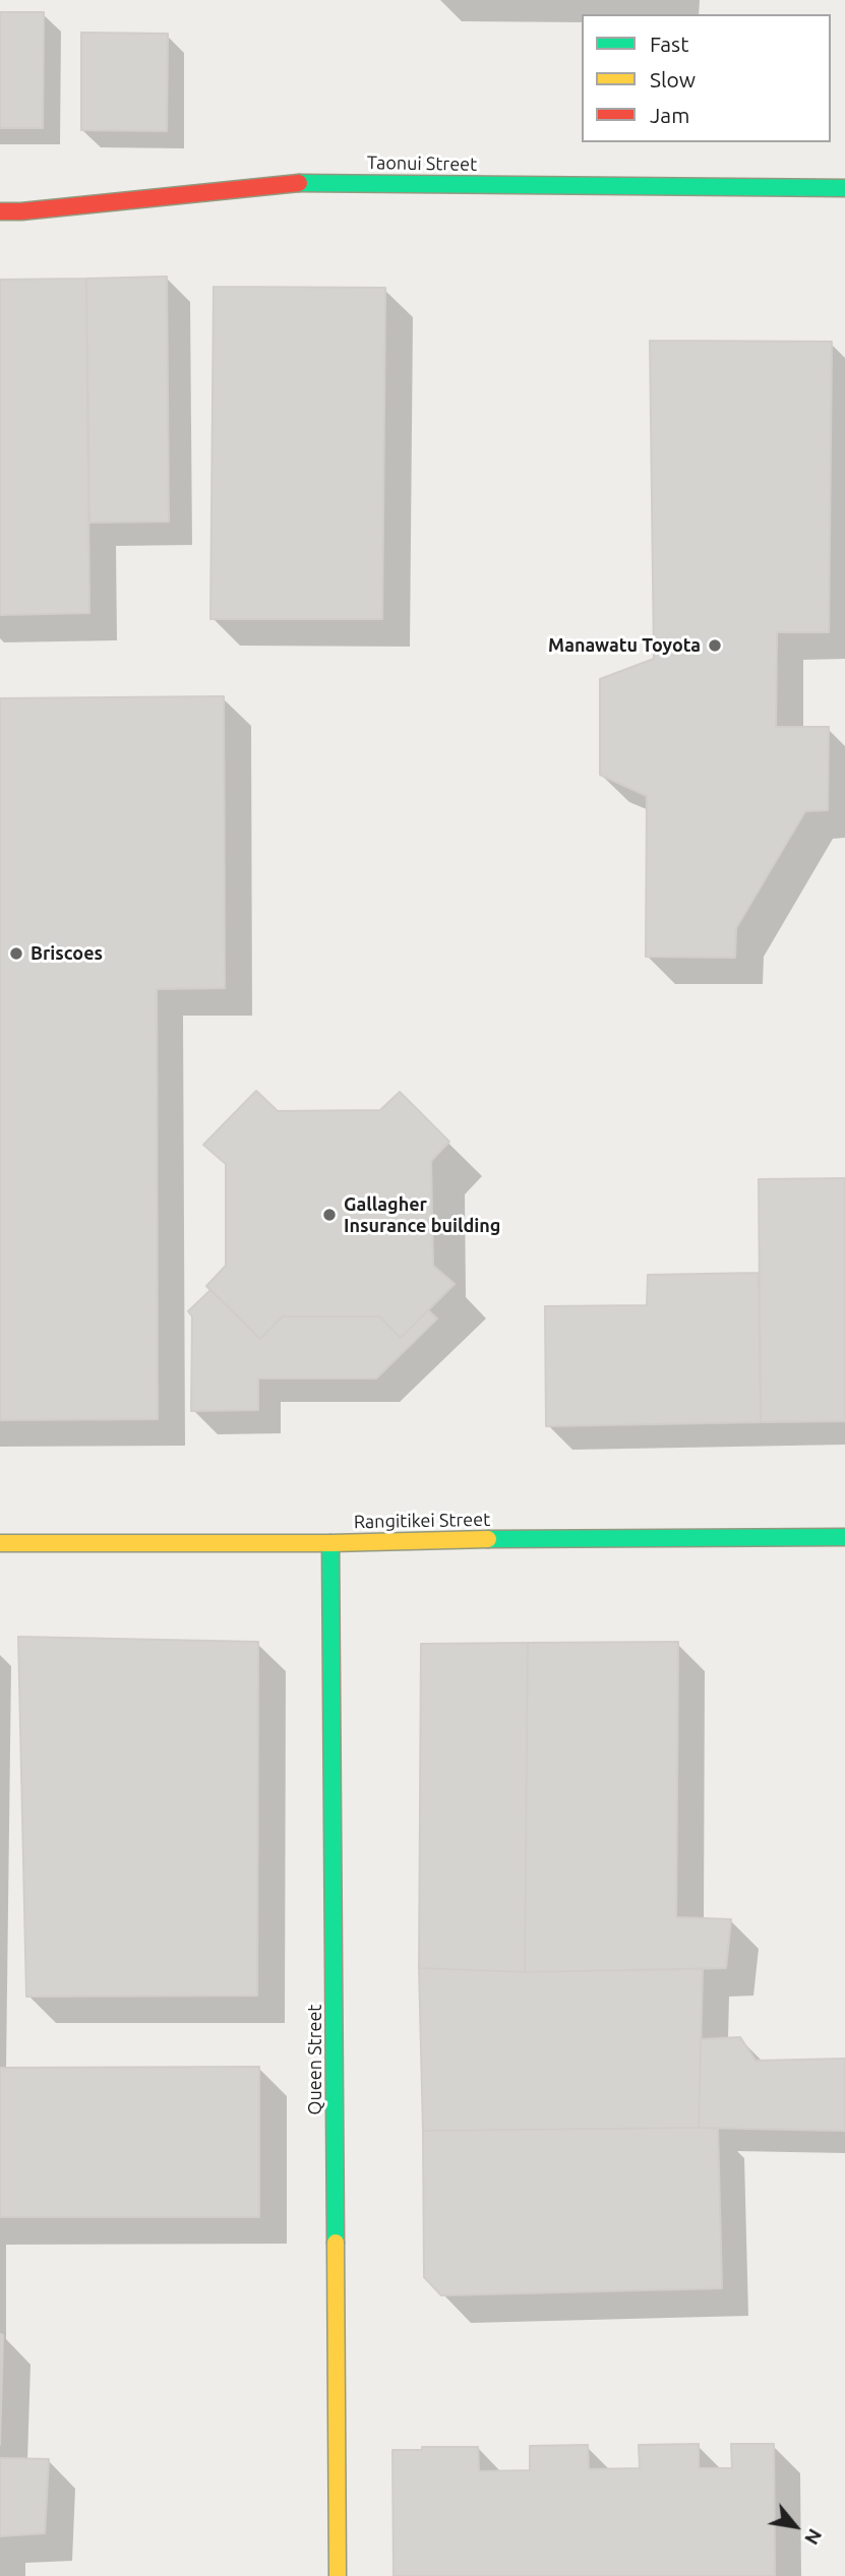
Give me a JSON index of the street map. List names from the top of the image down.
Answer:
{
  "streets": {
    "street": ["Taonui Street", "Rangitikei Street", "Queen Street"]
  },
  "crossings": [
    ["Rangitikei Street", "Queen Street"]
  ],
  "places": ["Manawatu Toyota", "Briscoes", "Gallagher Insurance building"],
  "legend": ["Fast", "Slow", "Jam"],
  "north": "bottom right"
}
